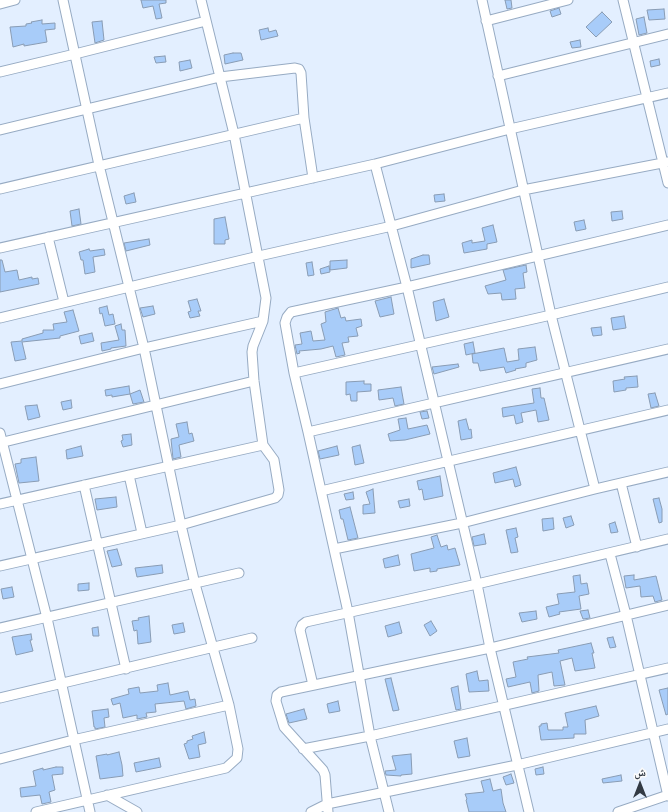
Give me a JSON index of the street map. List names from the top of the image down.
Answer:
{
  "north": "top"
}
